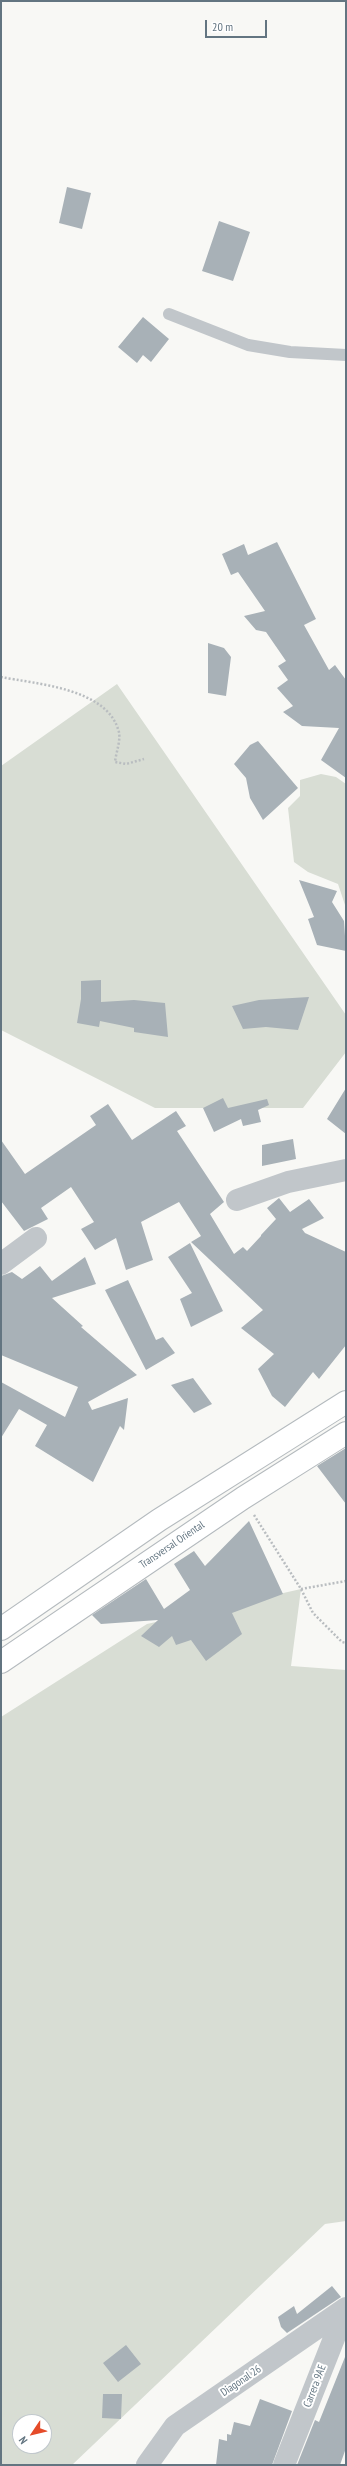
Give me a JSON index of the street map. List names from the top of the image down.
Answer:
{
  "streets": {
    "main road": ["Transversal Oriental"],
    "street": ["Diagonal 26", "Carrera 9AE"]
  },
  "crossings": [
    ["Diagonal 26", "Carrera 9AE"]
  ],
  "scale_bar": "20 m",
  "north": "bottom left"
}
